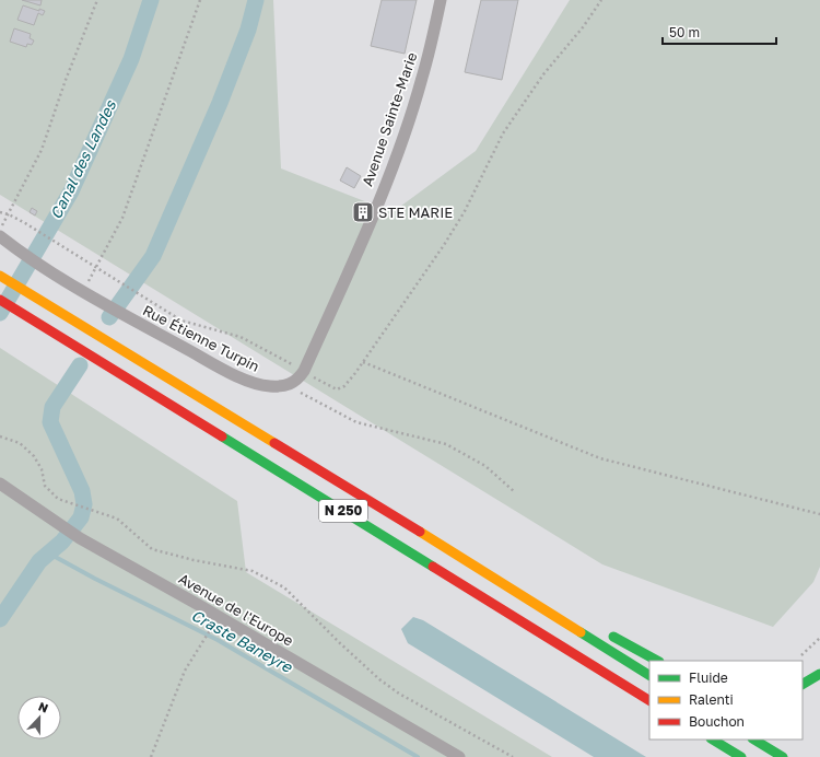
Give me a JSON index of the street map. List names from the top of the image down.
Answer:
{
  "streets": {
    "highway": ["N 250"],
    "street": ["Avenue Sainte-Marie", "Rue Étienne Turpin", "Avenue de l'Europe"]
  },
  "crossings": [
    ["Avenue Sainte-Marie", "Rue Étienne Turpin"]
  ],
  "water": ["Canal des Landes", "Craste Baneyre"],
  "places": {
    "building": ["STE MARIE"]
  },
  "legend": ["Fluide", "Ralenti", "Bouchon"],
  "scale_bar": "50 m",
  "north": "top"
}
